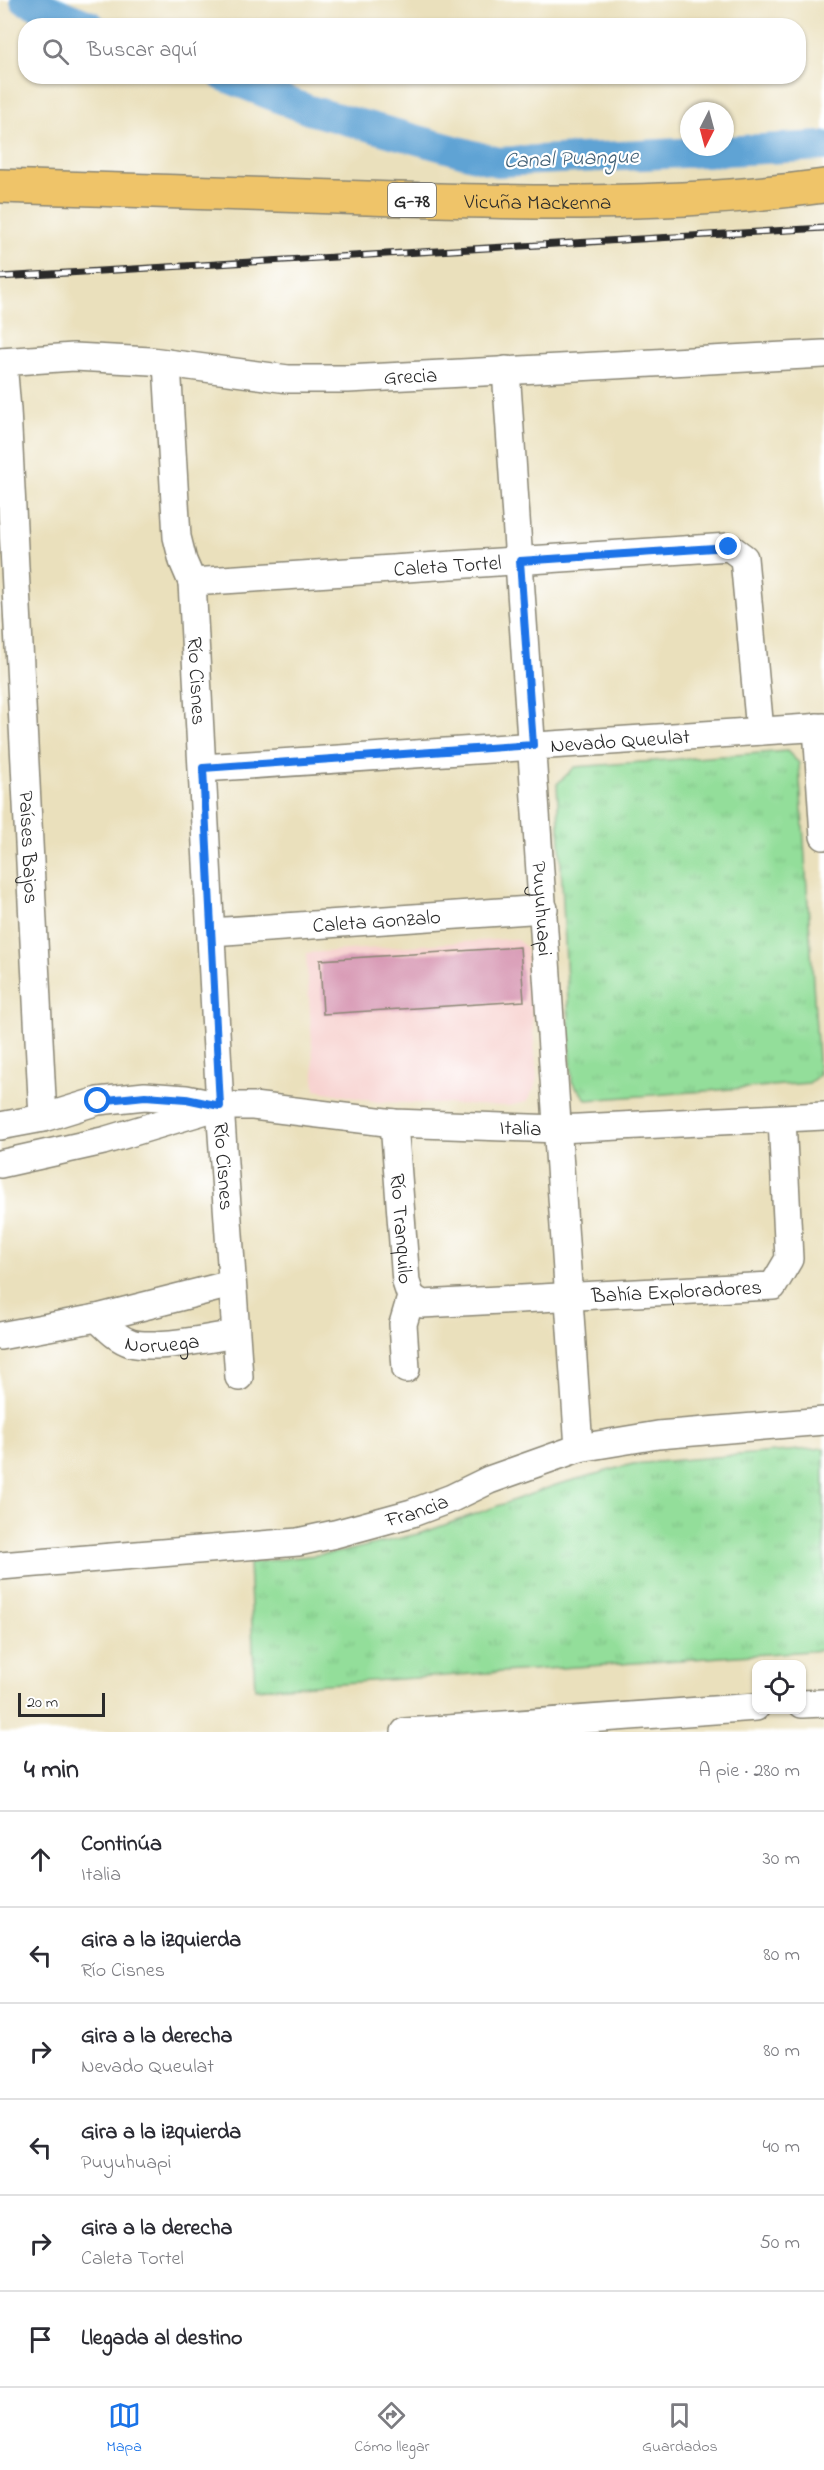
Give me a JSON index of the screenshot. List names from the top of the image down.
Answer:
{
  "streets": {
    "main road": ["G-78", "Vicuña Mackenna"],
    "street": [
      "Grecia",
      "Caleta Tortel",
      "Río Cisnes",
      "Nevado Queulat",
      "Países Bajos",
      "Puyuhuapi",
      "Caleta Gonzalo",
      "Italia",
      "Río Tranquilo",
      "Bahía Exploradores",
      "Noruega",
      "Francia"
    ]
  },
  "crossings": [
    ["Grecia", "Río Cisnes"],
    ["Grecia", "Países Bajos"],
    ["Grecia", "Puyuhuapi"],
    ["Caleta Tortel", "Río Cisnes"],
    ["Caleta Tortel", "Nevado Queulat"],
    ["Caleta Tortel", "Puyuhuapi"],
    ["Río Cisnes", "Nevado Queulat"],
    ["Río Cisnes", "Caleta Gonzalo"],
    ["Río Cisnes", "Italia"],
    ["Río Cisnes", "Noruega"],
    ["Nevado Queulat", "Puyuhuapi"],
    ["Países Bajos", "Italia"],
    ["Puyuhuapi", "Caleta Gonzalo"],
    ["Puyuhuapi", "Italia"],
    ["Puyuhuapi", "Bahía Exploradores"],
    ["Puyuhuapi", "Francia"],
    ["Italia", "Río Tranquilo"],
    ["Italia", "Bahía Exploradores"],
    ["Río Tranquilo", "Bahía Exploradores"]
  ],
  "water": ["Canal Puangue"],
  "scale_bar": "20 m",
  "north": "bottom",
  "page": {
    "search": "Buscar aquí",
    "scale": "20 m",
    "heading": ["4 min", "A pie · 280 m"],
    "list": [
      ["Continúa", "Italia", "30 m"],
      ["Gira a la izquierda", "Río Cisnes", "80 m"],
      ["Gira a la derecha", "Nevado Queulat", "80 m"],
      ["Gira a la izquierda", "Puyuhuapi", "40 m"],
      ["Gira a la derecha", "Caleta Tortel", "50 m"],
      "Llegada al destino"
    ],
    "nav": ["Mapa", "Cómo llegar", "Guardados"]
  }
}
